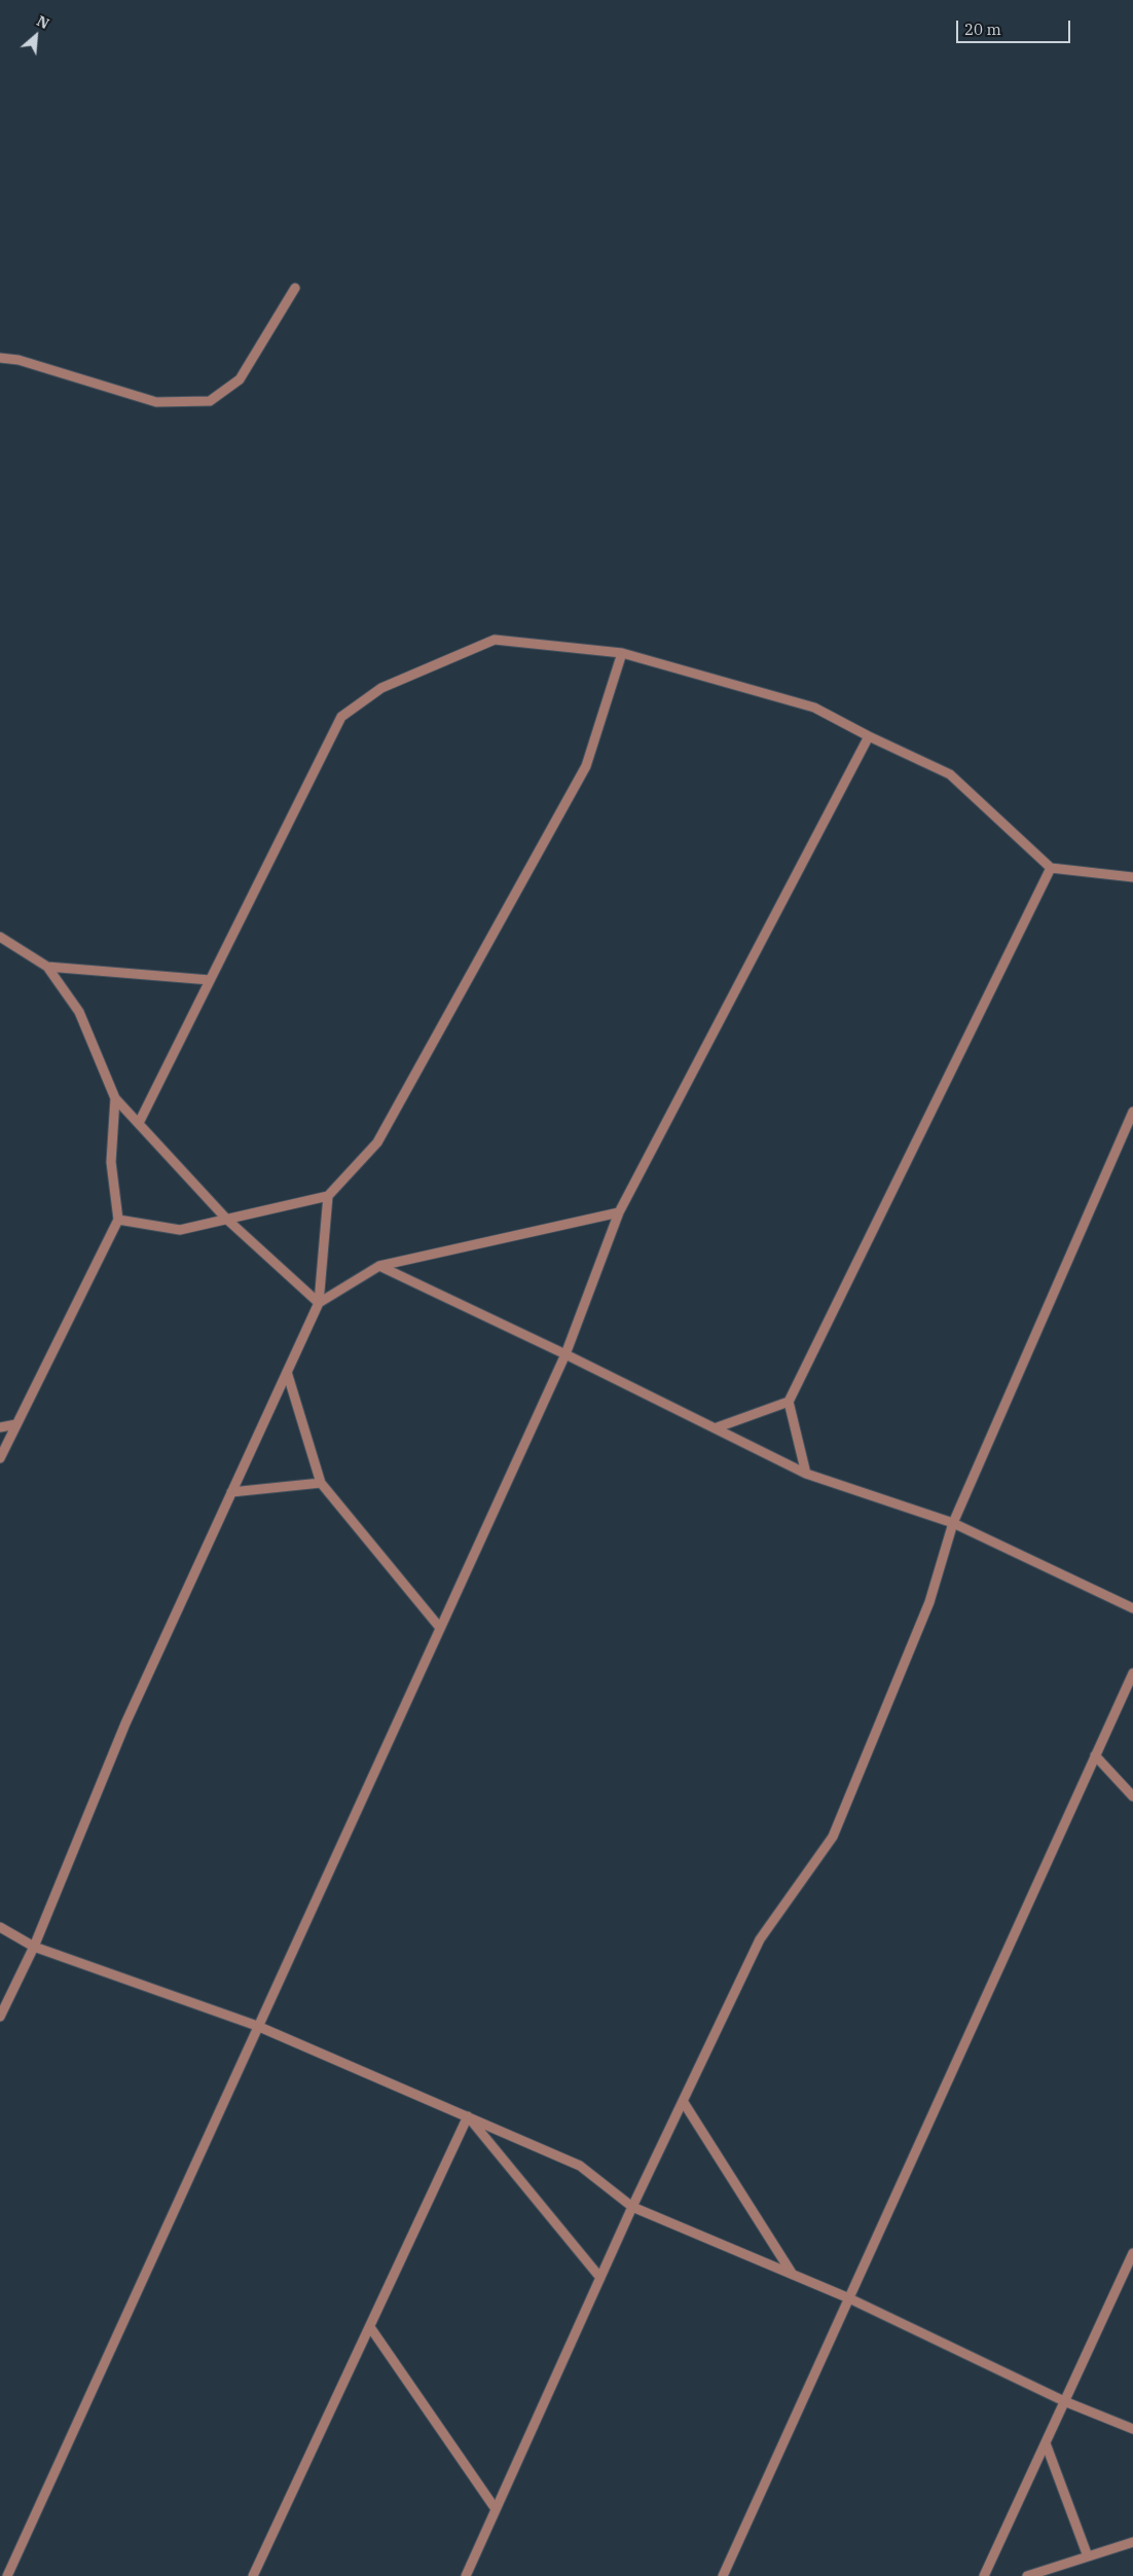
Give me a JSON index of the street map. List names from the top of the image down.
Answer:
{
  "scale_bar": "20 m",
  "north": "top right"
}
